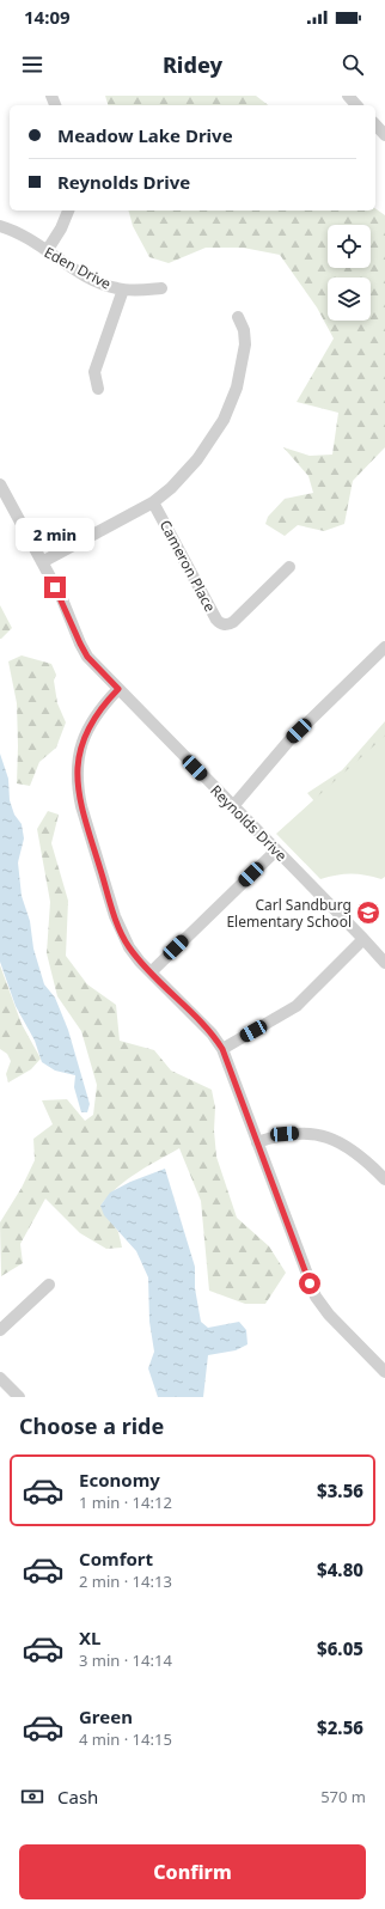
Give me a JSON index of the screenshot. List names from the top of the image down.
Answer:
{
  "streets": {
    "street": ["Eden Drive", "Cameron Place", "Reynolds Drive"]
  },
  "places": {
    "school or university": ["Carl Sandburg Elementary School"]
  },
  "page": {
    "status": "14:09",
    "header": "Ridey",
    "banner": ["Meadow Lake Drive", "Reynolds Drive"],
    "bubble": "2 min",
    "heading": "Choose a ride",
    "list": [
      {
        "name": "Economy",
        "note": "1 min · 14:12",
        "value": "$3.56"
      },
      {
        "name": "Comfort",
        "note": "2 min · 14:13",
        "value": "$4.80"
      },
      {
        "name": "XL",
        "note": "3 min · 14:14",
        "value": "$6.05"
      },
      {
        "name": "Green",
        "note": "4 min · 14:15",
        "value": "$2.56"
      }
    ],
    "pay": ["Cash", "570 m"],
    "buttons": "Confirm"
  }
}
